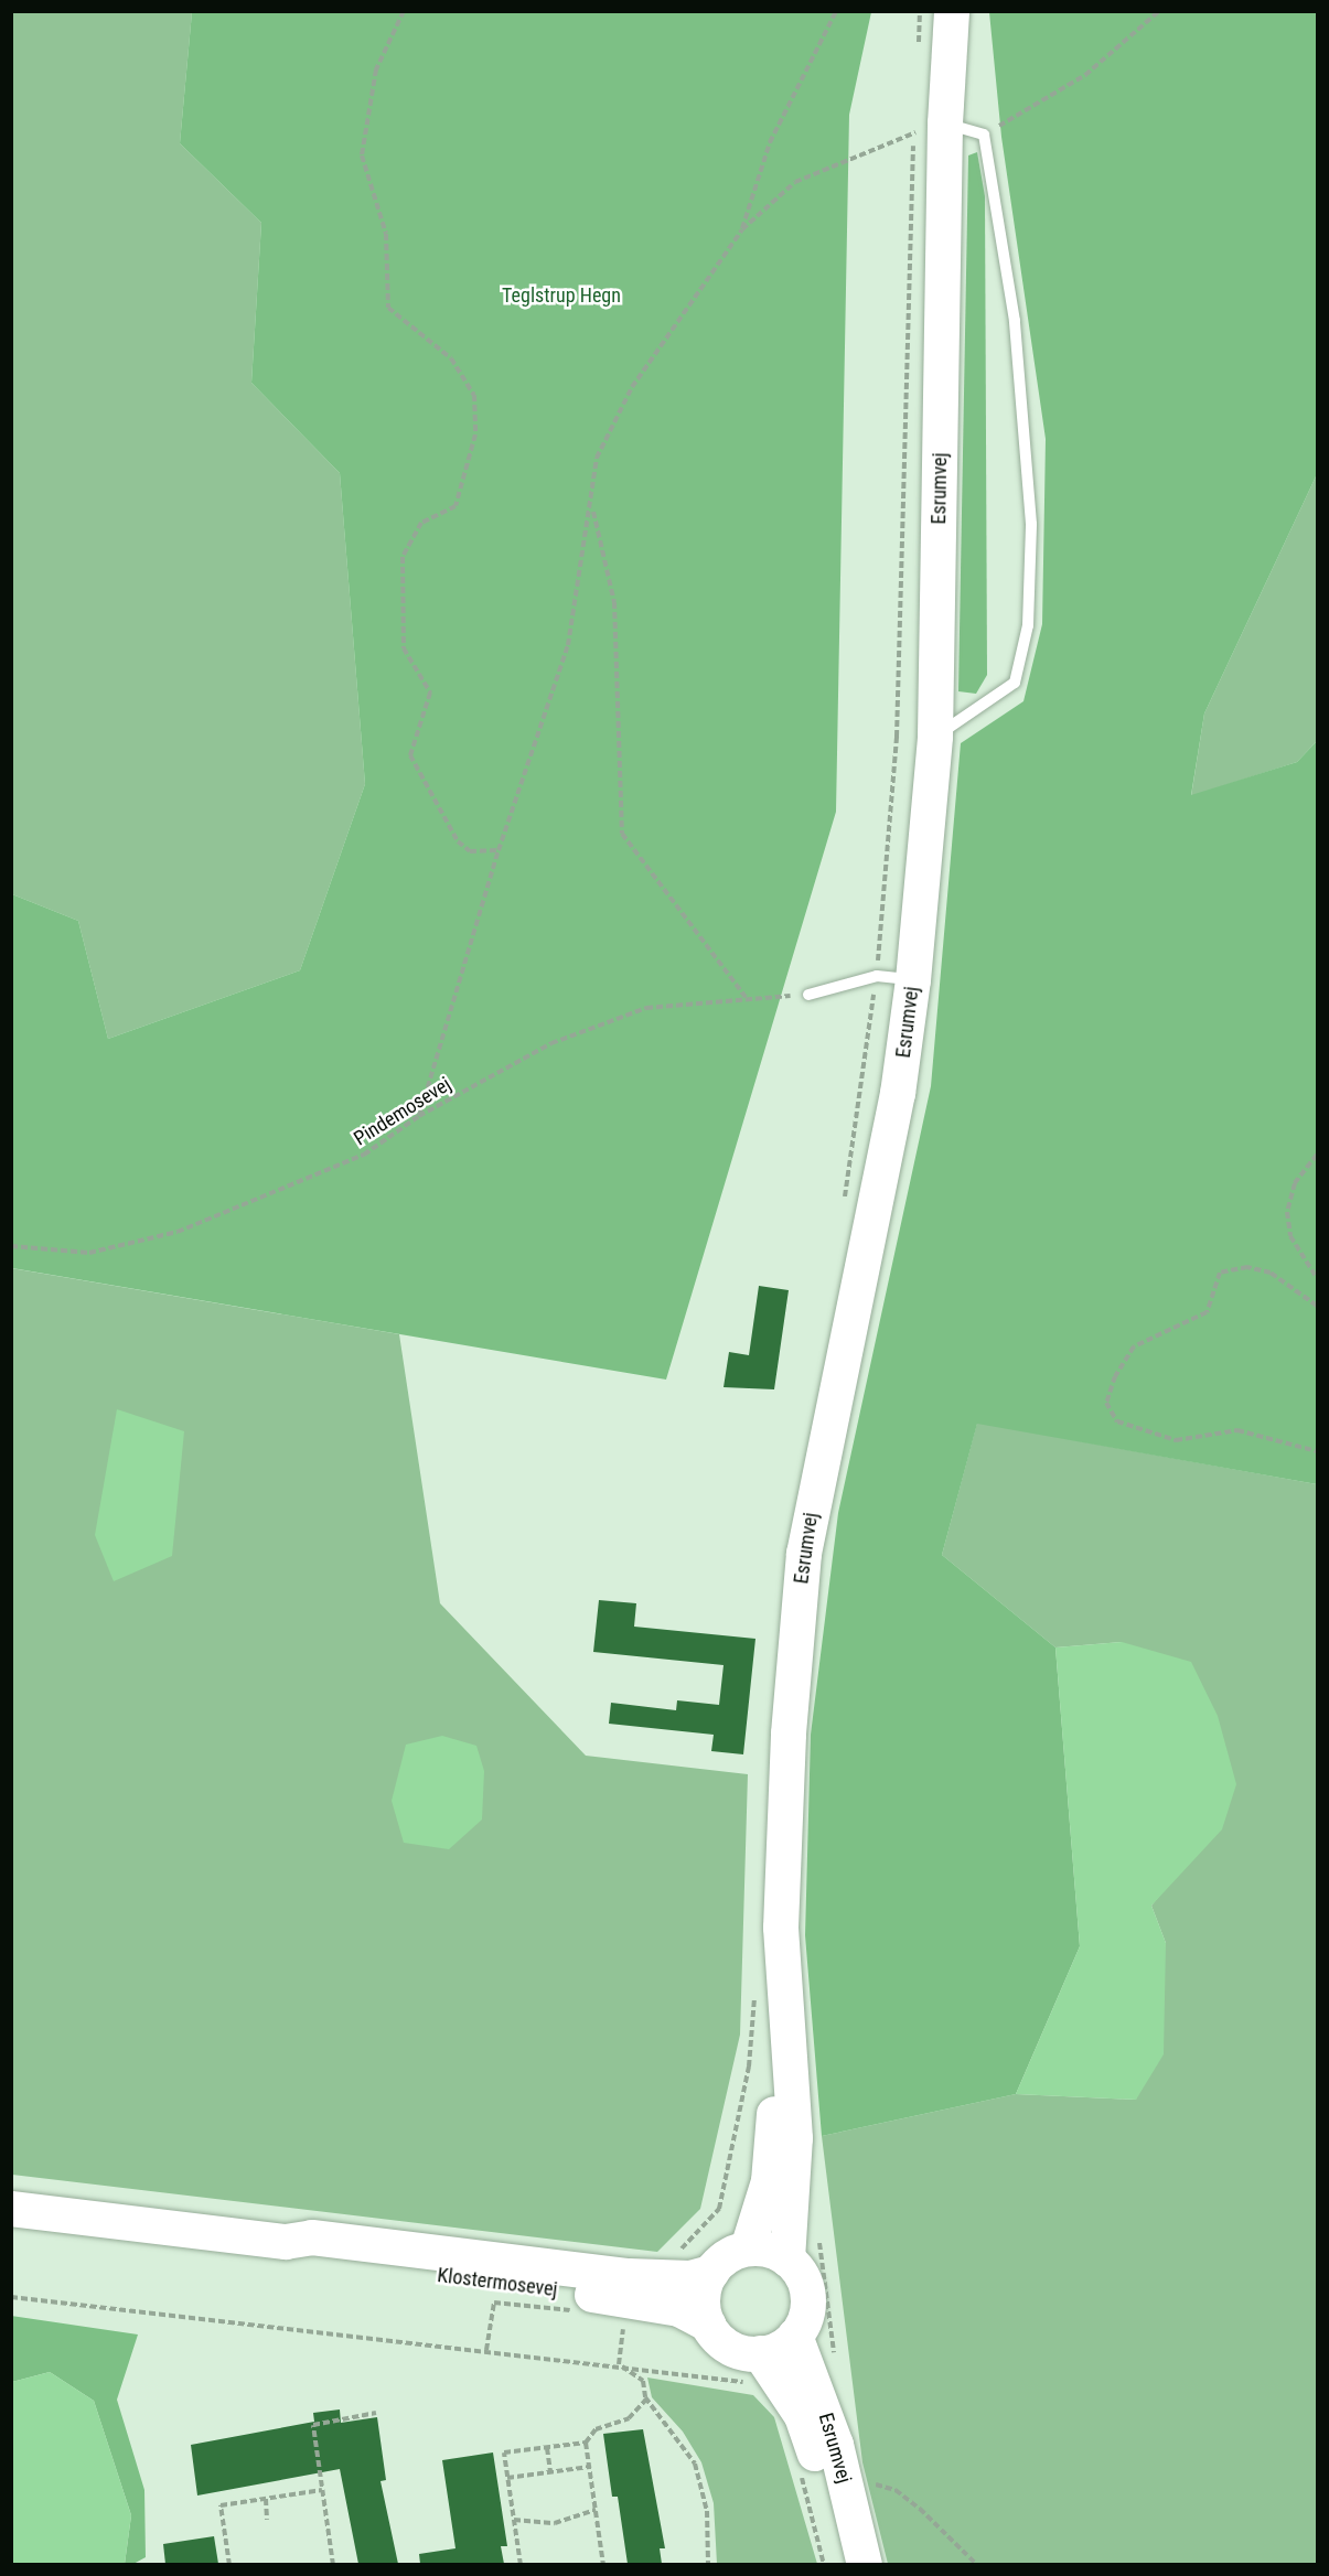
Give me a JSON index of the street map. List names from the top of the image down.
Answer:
{
  "streets": {
    "main road": ["Esrumvej", "Klostermosevej"],
    "path": ["Pindemosevej"]
  },
  "crossings": [
    ["Esrumvej", "Klostermosevej"]
  ],
  "parks": ["Teglstrup Hegn"]
}
